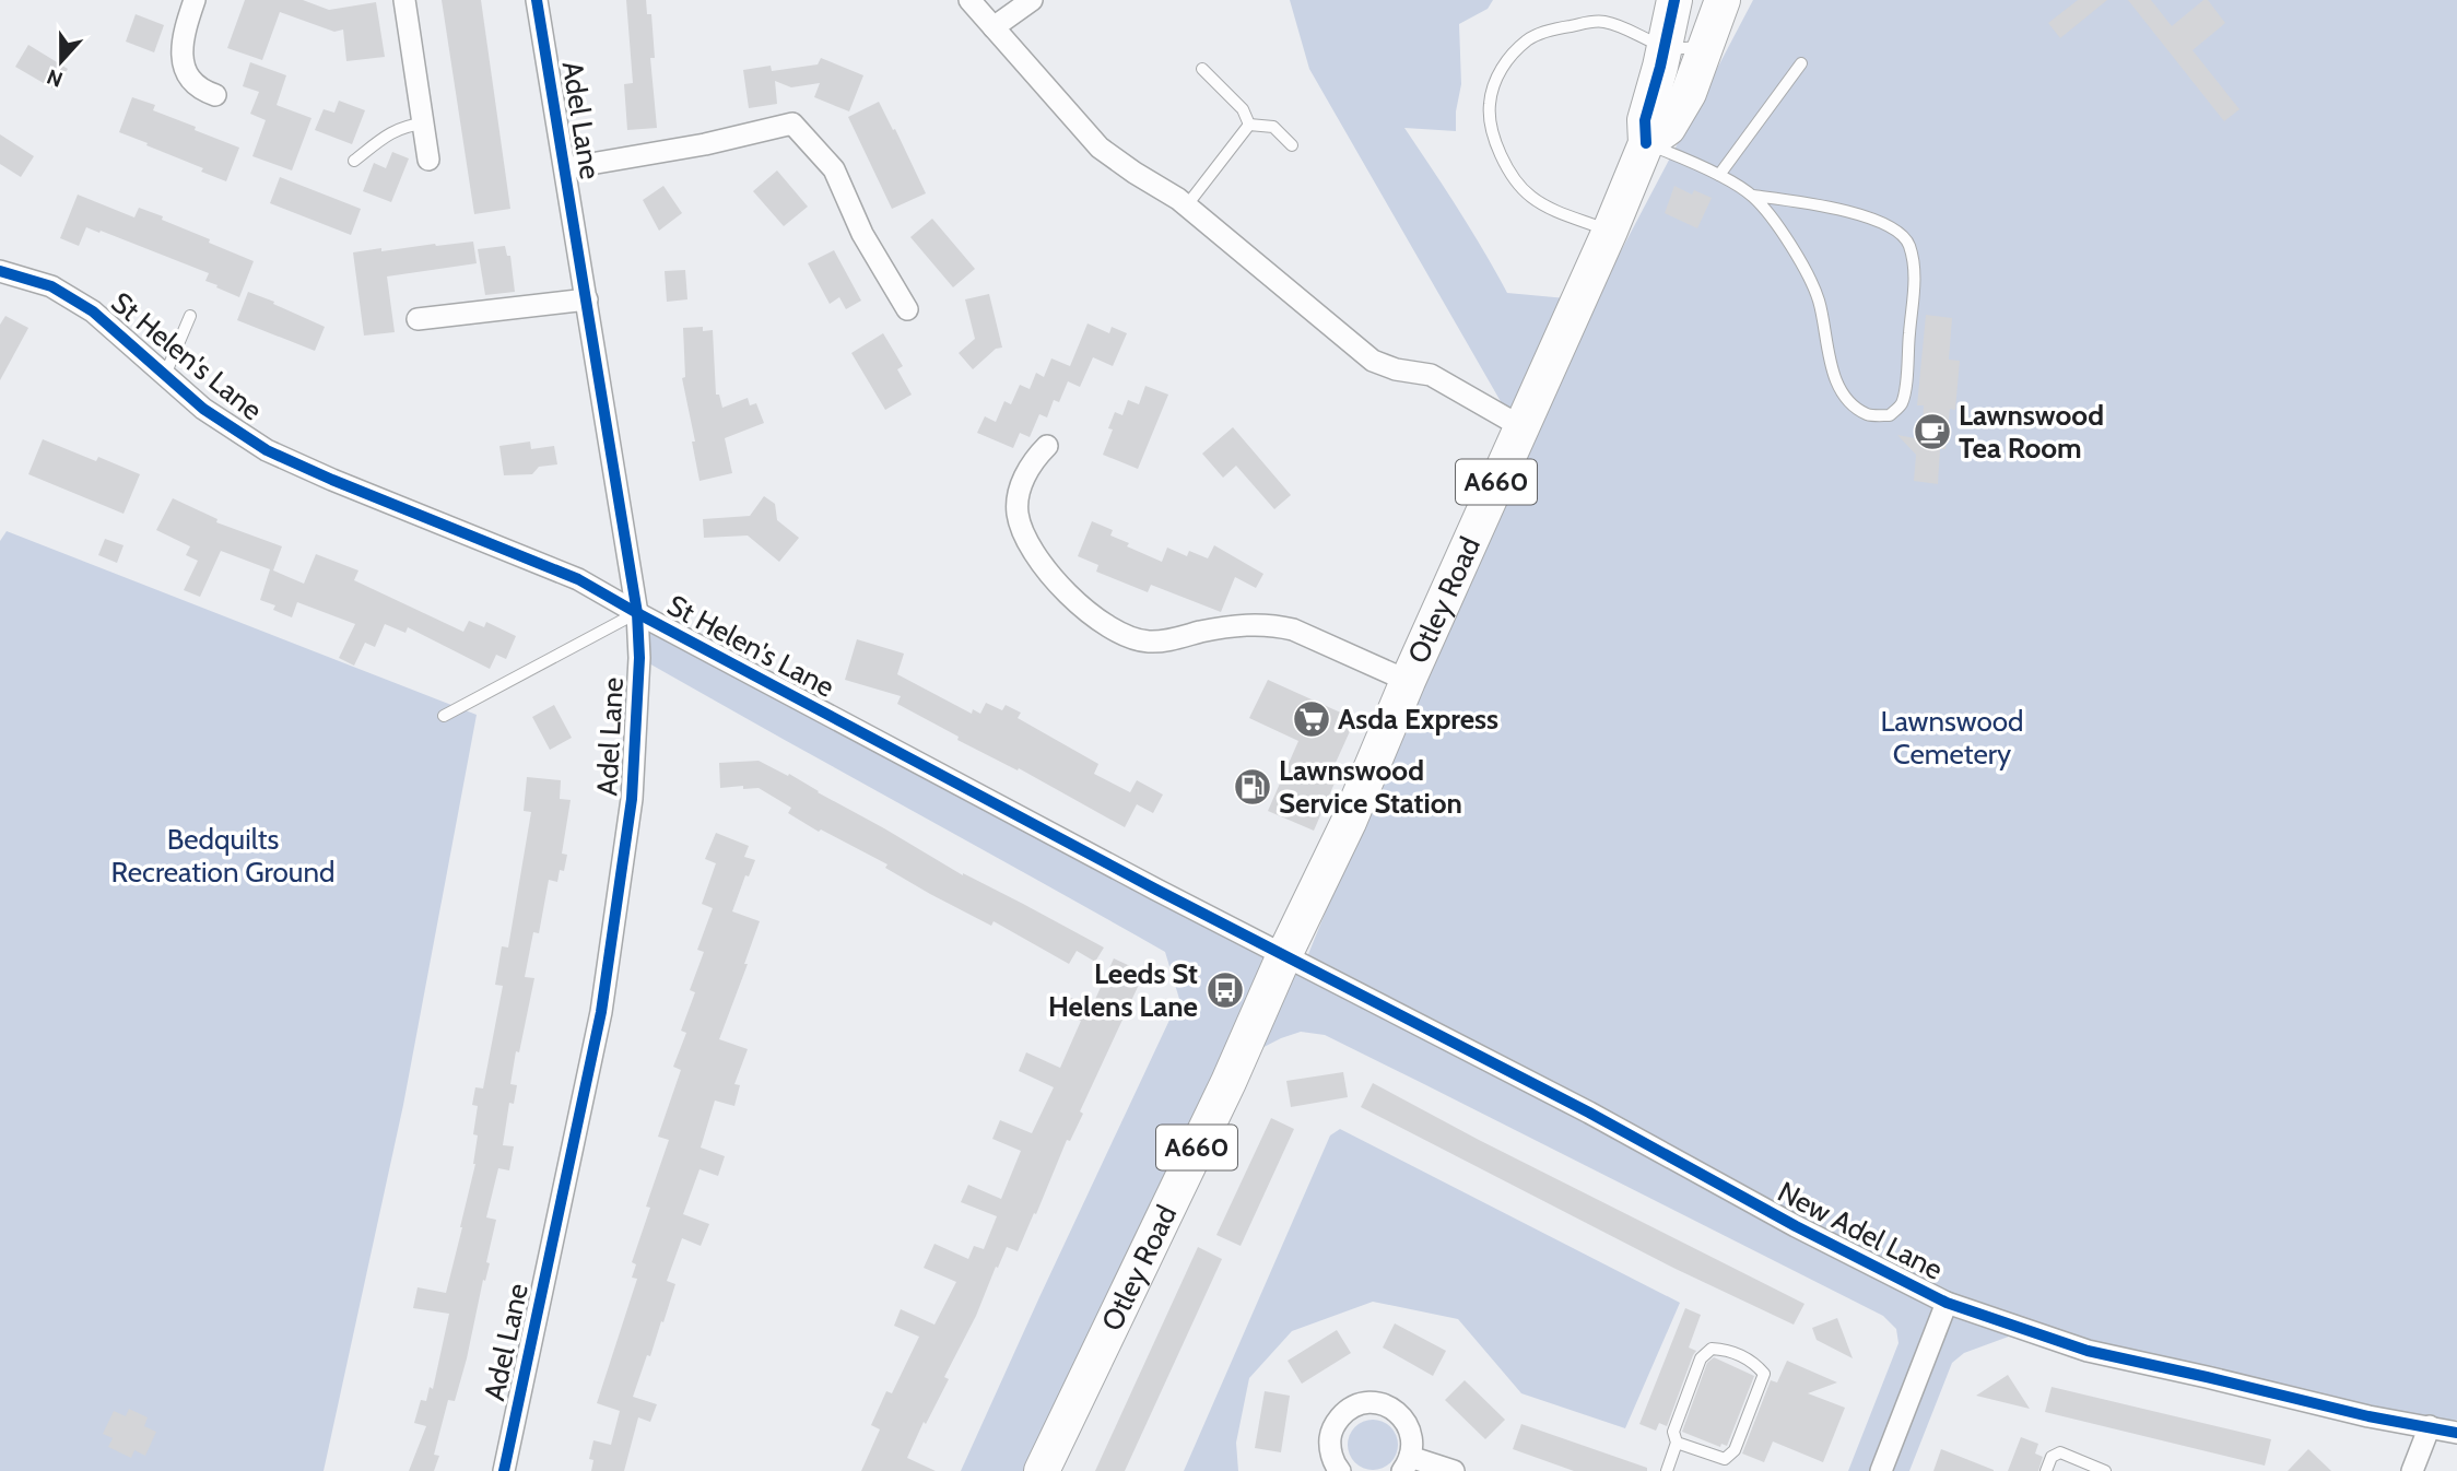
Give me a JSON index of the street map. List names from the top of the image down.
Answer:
{
  "streets": {
    "highway": ["A660", "Otley Road"],
    "street": ["Adel Lane", "St Helen's Lane", "New Adel Lane"]
  },
  "crossings": [
    ["Adel Lane", "St Helen's Lane"],
    ["St Helen's Lane", "Otley Road"],
    ["St Helen's Lane", "New Adel Lane"],
    ["Otley Road", "New Adel Lane"]
  ],
  "parks": ["Lawnswood Cemetery", "Bedquilts Recreation Ground"],
  "places": {
    "cafe": ["Lawnswood Tea Room"],
    "supermarket": ["Asda Express"],
    "fuel station": ["Lawnswood Service Station"],
    "bus stop": ["Leeds St Helens Lane"]
  },
  "north": "bottom"
}
